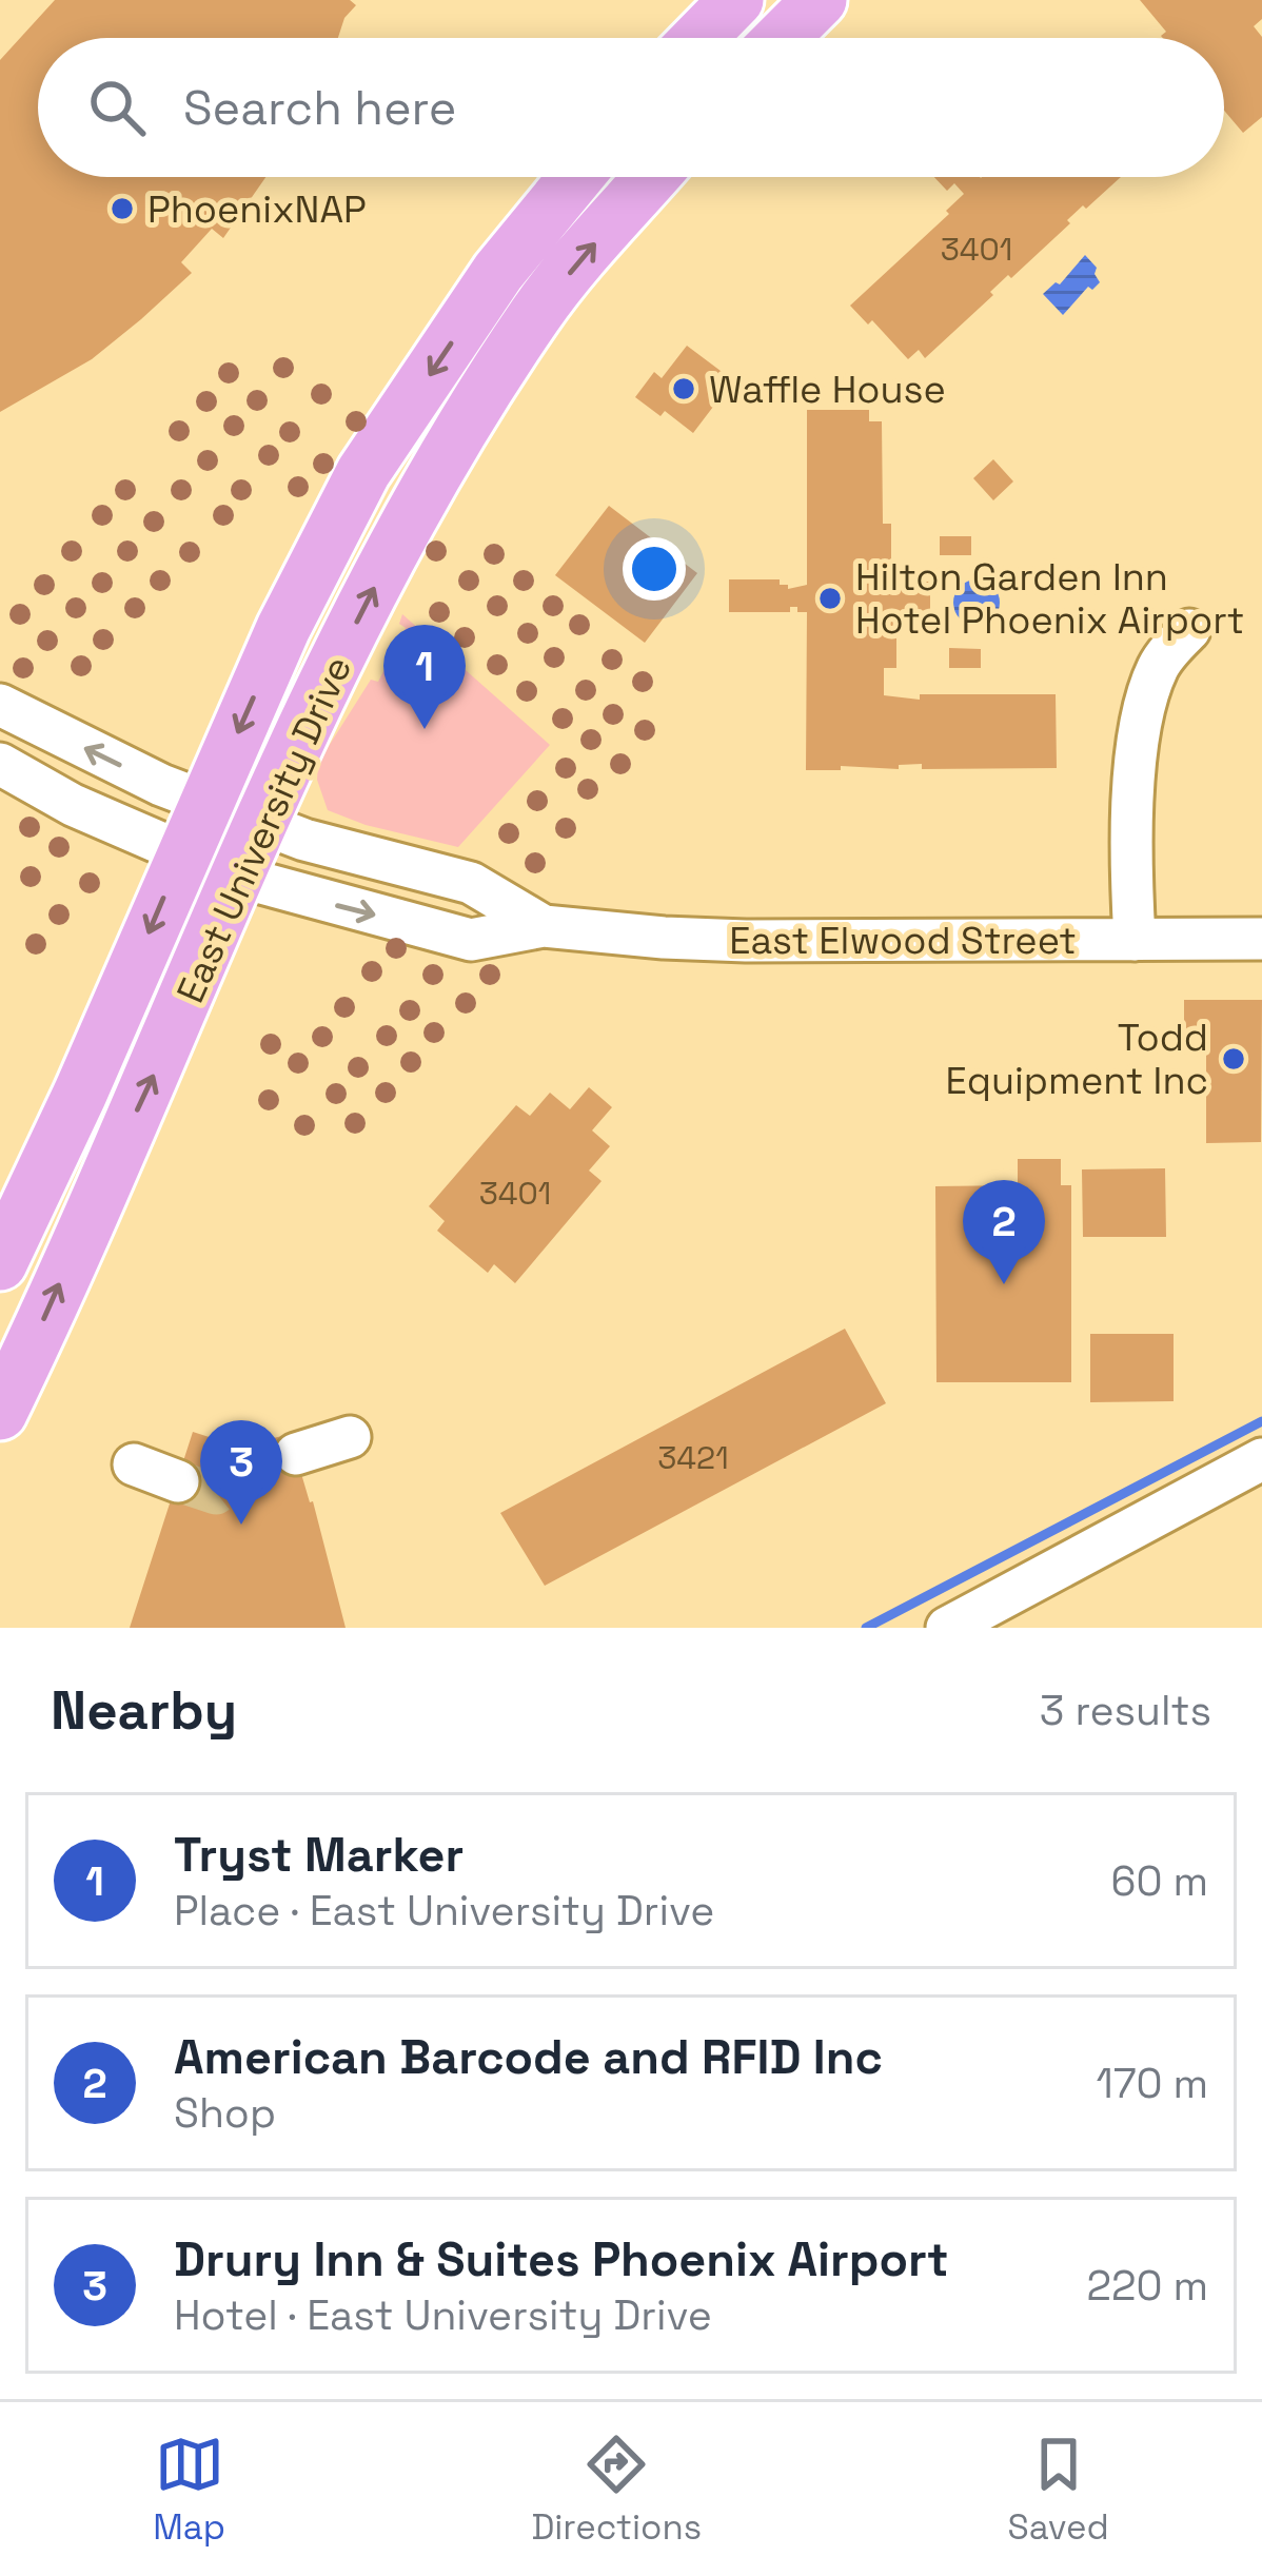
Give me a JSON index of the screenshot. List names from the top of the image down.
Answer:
{
  "streets": {
    "main road": ["East University Drive"],
    "street": ["East Elwood Street"]
  },
  "crossings": [
    ["East University Drive", "East Elwood Street"]
  ],
  "places": [
    "PhoenixNAP",
    "Waffle House",
    "Hilton Garden Inn Hotel Phoenix Airport",
    "Todd Equipment Inc"
  ],
  "house_numbers": ["3401", "3401", "3421"],
  "page": {
    "search": "Search here",
    "pins": ["1", "2", "3"],
    "heading": ["Nearby", "3 results"],
    "list": [
      {
        "mark": "1",
        "name": "Tryst Marker",
        "note": "Place · East University Drive",
        "value": "60 m"
      },
      {
        "mark": "2",
        "name": "American Barcode and RFID Inc",
        "note": "Shop",
        "value": "170 m"
      },
      {
        "mark": "3",
        "name": "Drury Inn & Suites Phoenix Airport",
        "note": "Hotel · East University Drive",
        "value": "220 m"
      }
    ],
    "nav": ["Map", "Directions", "Saved"]
  }
}
